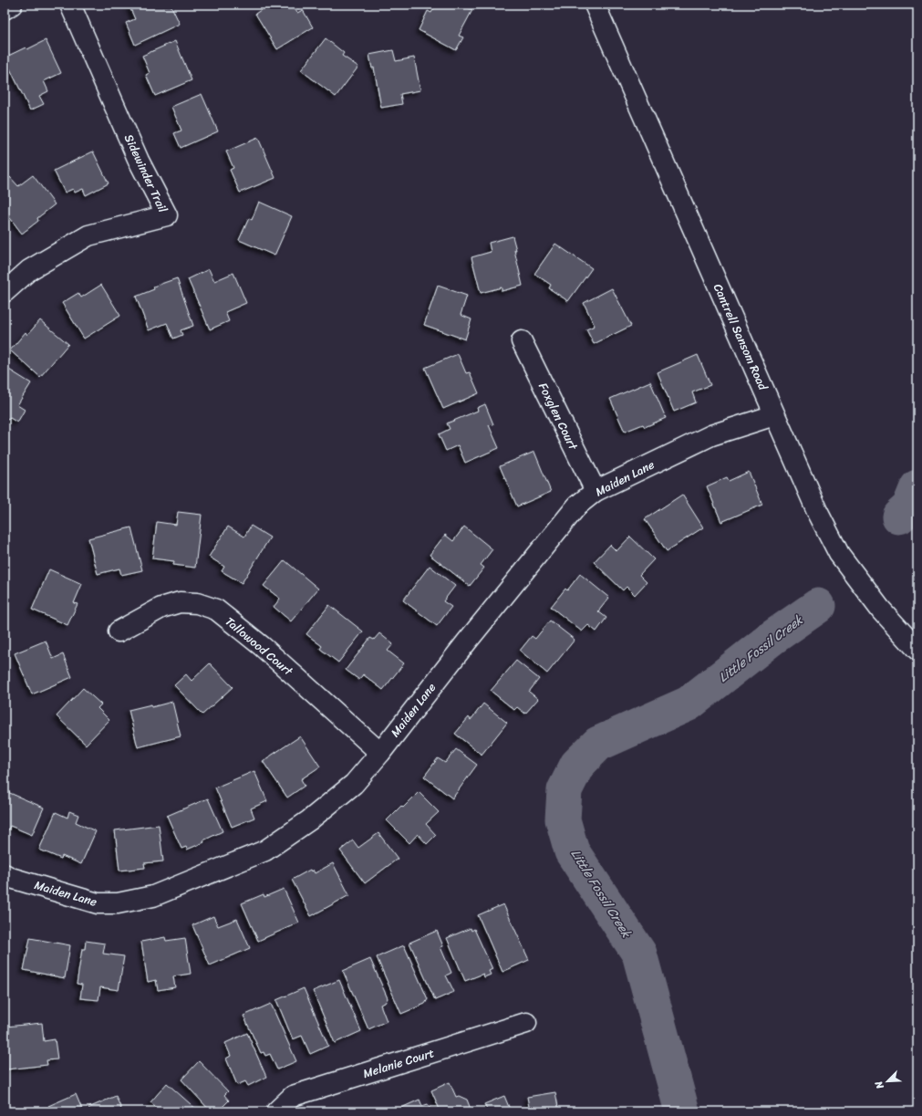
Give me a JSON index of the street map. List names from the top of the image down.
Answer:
{
  "streets": {
    "street": [
      "Sidewinder Trail",
      "Cantrell Sansom Road",
      "Foxglen Court",
      "Maiden Lane",
      "Tallowood Court",
      "Melanie Court"
    ]
  },
  "crossings": [
    ["Cantrell Sansom Road", "Maiden Lane"],
    ["Foxglen Court", "Maiden Lane"],
    ["Maiden Lane", "Tallowood Court"]
  ],
  "water": ["Little Fossil Creek"],
  "north": "bottom left"
}
